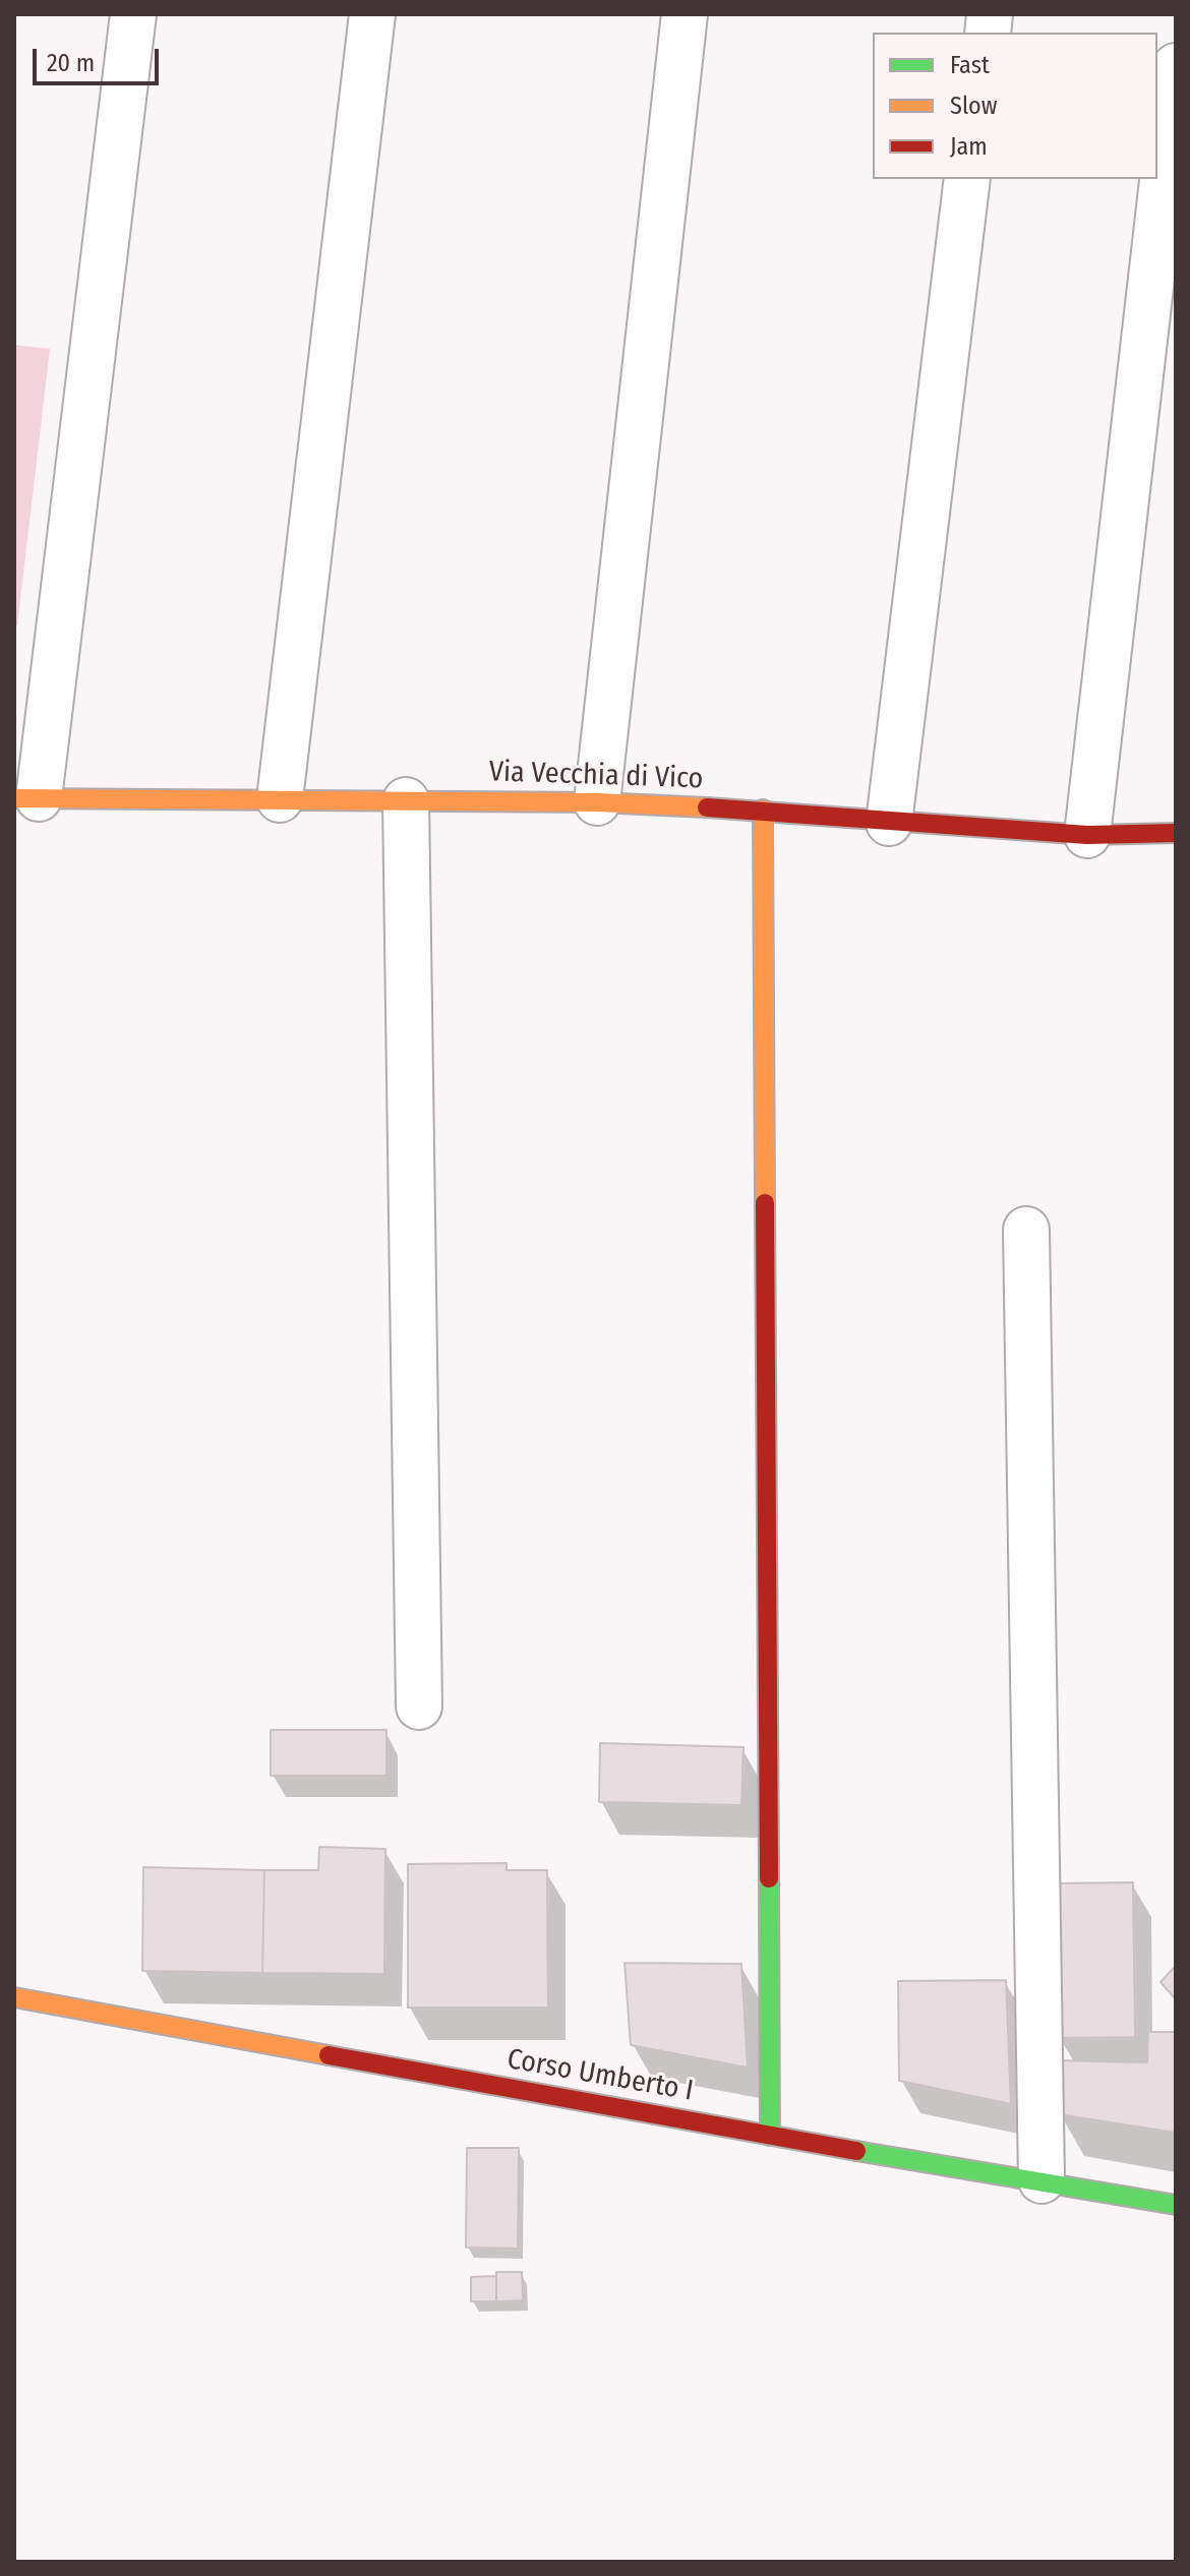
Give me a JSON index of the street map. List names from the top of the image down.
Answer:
{
  "streets": {
    "street": ["Via Vecchia di Vico", "Corso Umberto I"]
  },
  "legend": ["Fast", "Slow", "Jam"],
  "scale_bar": "20 m"
}
